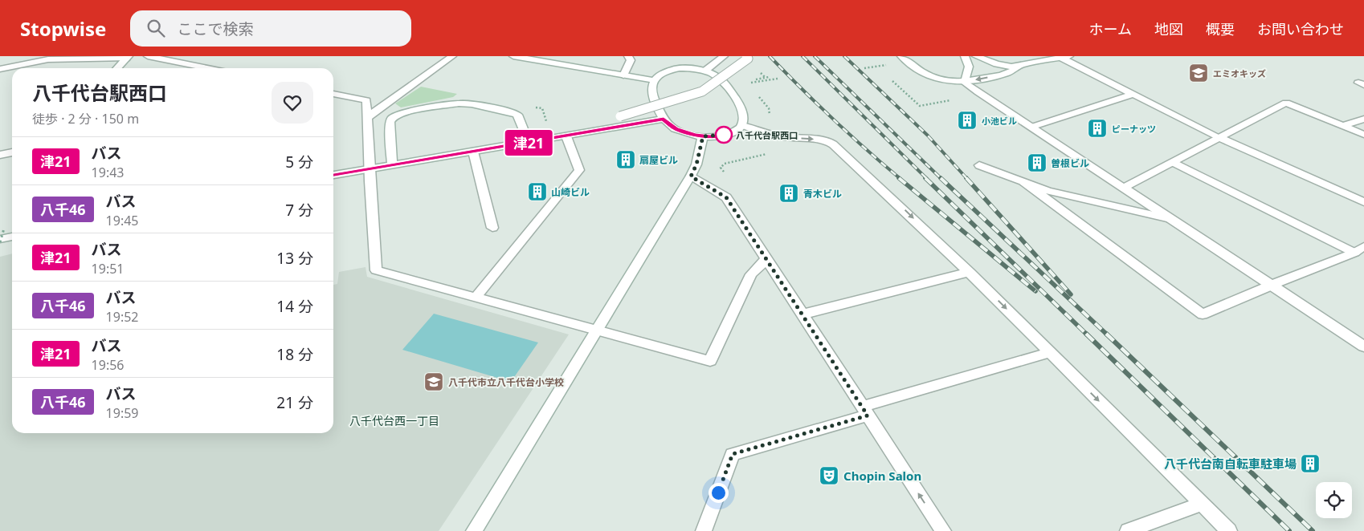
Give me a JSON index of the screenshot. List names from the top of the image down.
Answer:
{
  "districts": ["八千代台西一丁目"],
  "places": {
    "school or university": ["エミオキッズ", "八千代市立八千代台小学校"],
    "building": [
      "小池ビル",
      "ピーナッツ",
      "扇屋ビル",
      "曽根ビル",
      "山崎ビル",
      "青木ビル",
      "八千代台南自転車駐車場"
    ],
    "other": ["八千代台駅西口"],
    "theatre": ["Chopin Salon"]
  },
  "lines": ["bus line 津21"],
  "page": {
    "header": "Stopwise",
    "search": "ここで検索",
    "nav": [
      "ホーム",
      "地図",
      "概要",
      "お問い合わせ"
    ],
    "on_map": "津21",
    "heading": ["八千代台駅西口", "徒歩 · 2 分 · 150 m"],
    "list": [
      {
        "mark": "津21",
        "name": "バス",
        "note": "19:43",
        "value": "5 分"
      },
      {
        "mark": "八千46",
        "name": "バス",
        "note": "19:45",
        "value": "7 分"
      },
      {
        "mark": "津21",
        "name": "バス",
        "note": "19:51",
        "value": "13 分"
      },
      {
        "mark": "八千46",
        "name": "バス",
        "note": "19:52",
        "value": "14 分"
      },
      {
        "mark": "津21",
        "name": "バス",
        "note": "19:56",
        "value": "18 分"
      },
      {
        "mark": "八千46",
        "name": "バス",
        "note": "19:59",
        "value": "21 分"
      }
    ]
  }
}
